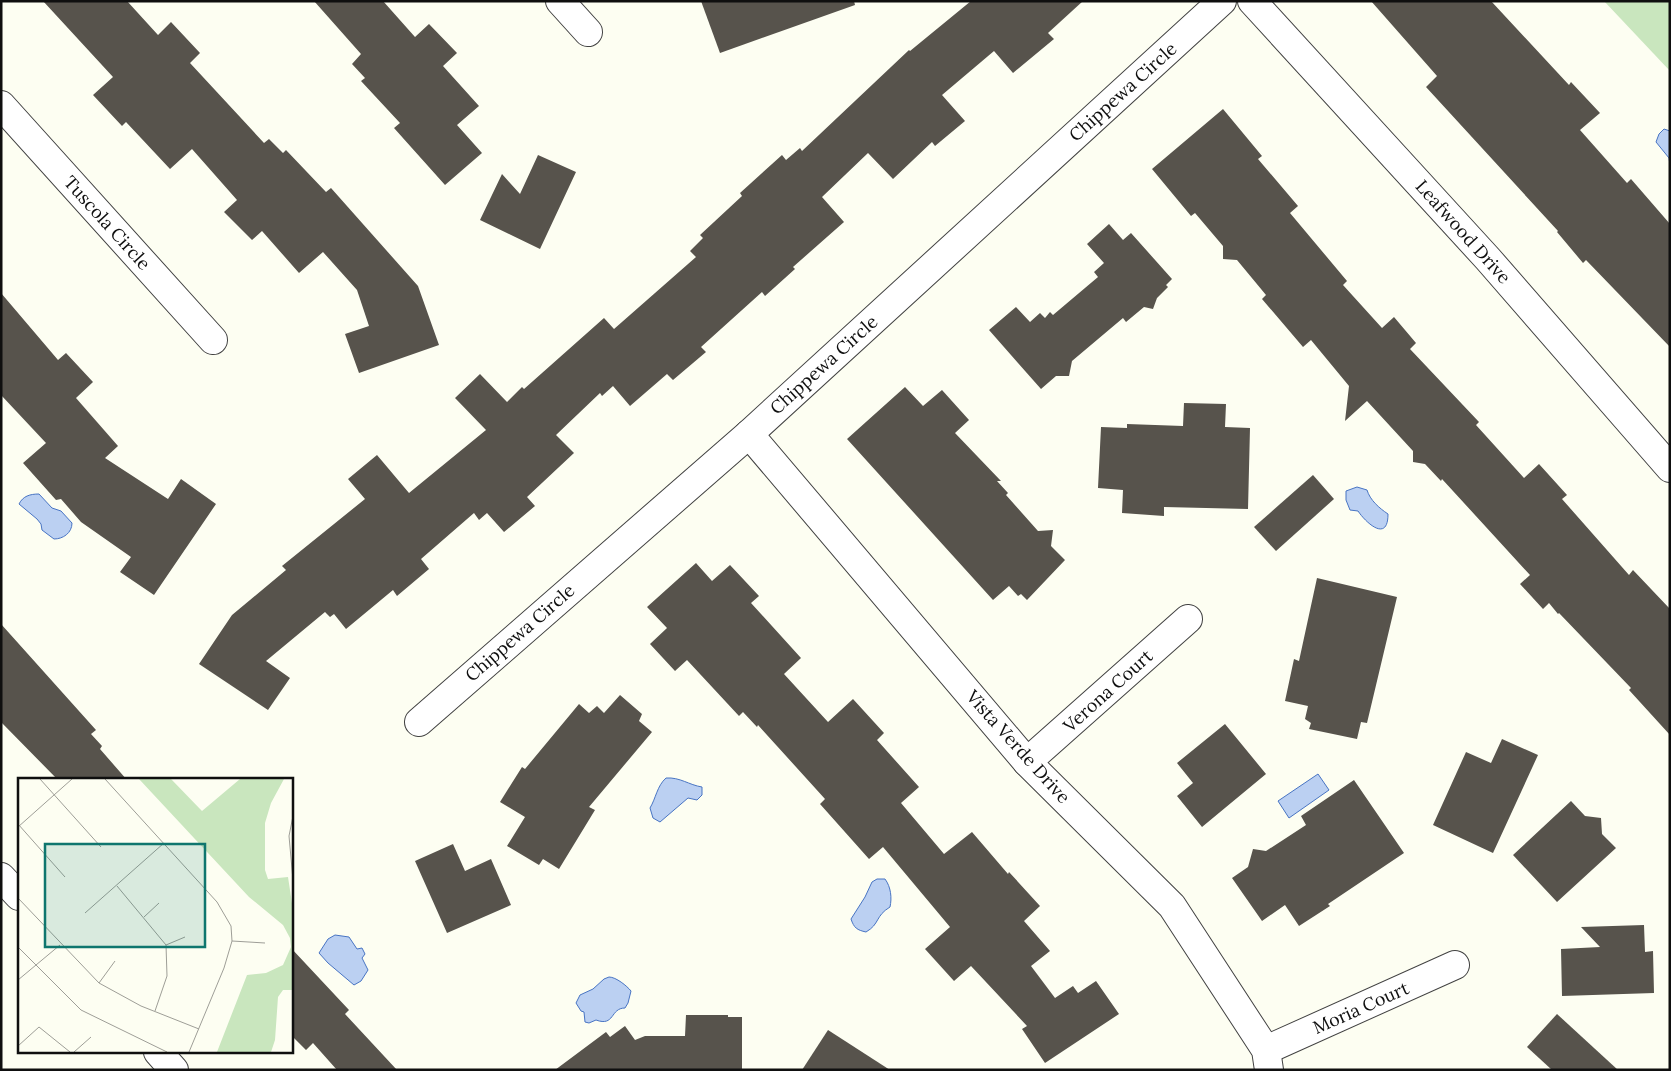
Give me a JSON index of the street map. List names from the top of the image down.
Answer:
{
  "streets": {
    "street": [
      "Chippewa Circle",
      "Tuscola Circle",
      "Leafwood Drive",
      "Verona Court",
      "Vista Verde Drive",
      "Moria Court"
    ]
  },
  "crossings": [
    ["Chippewa Circle", "Vista Verde Drive"],
    ["Verona Court", "Vista Verde Drive"],
    ["Vista Verde Drive", "Moria Court"]
  ]
}
